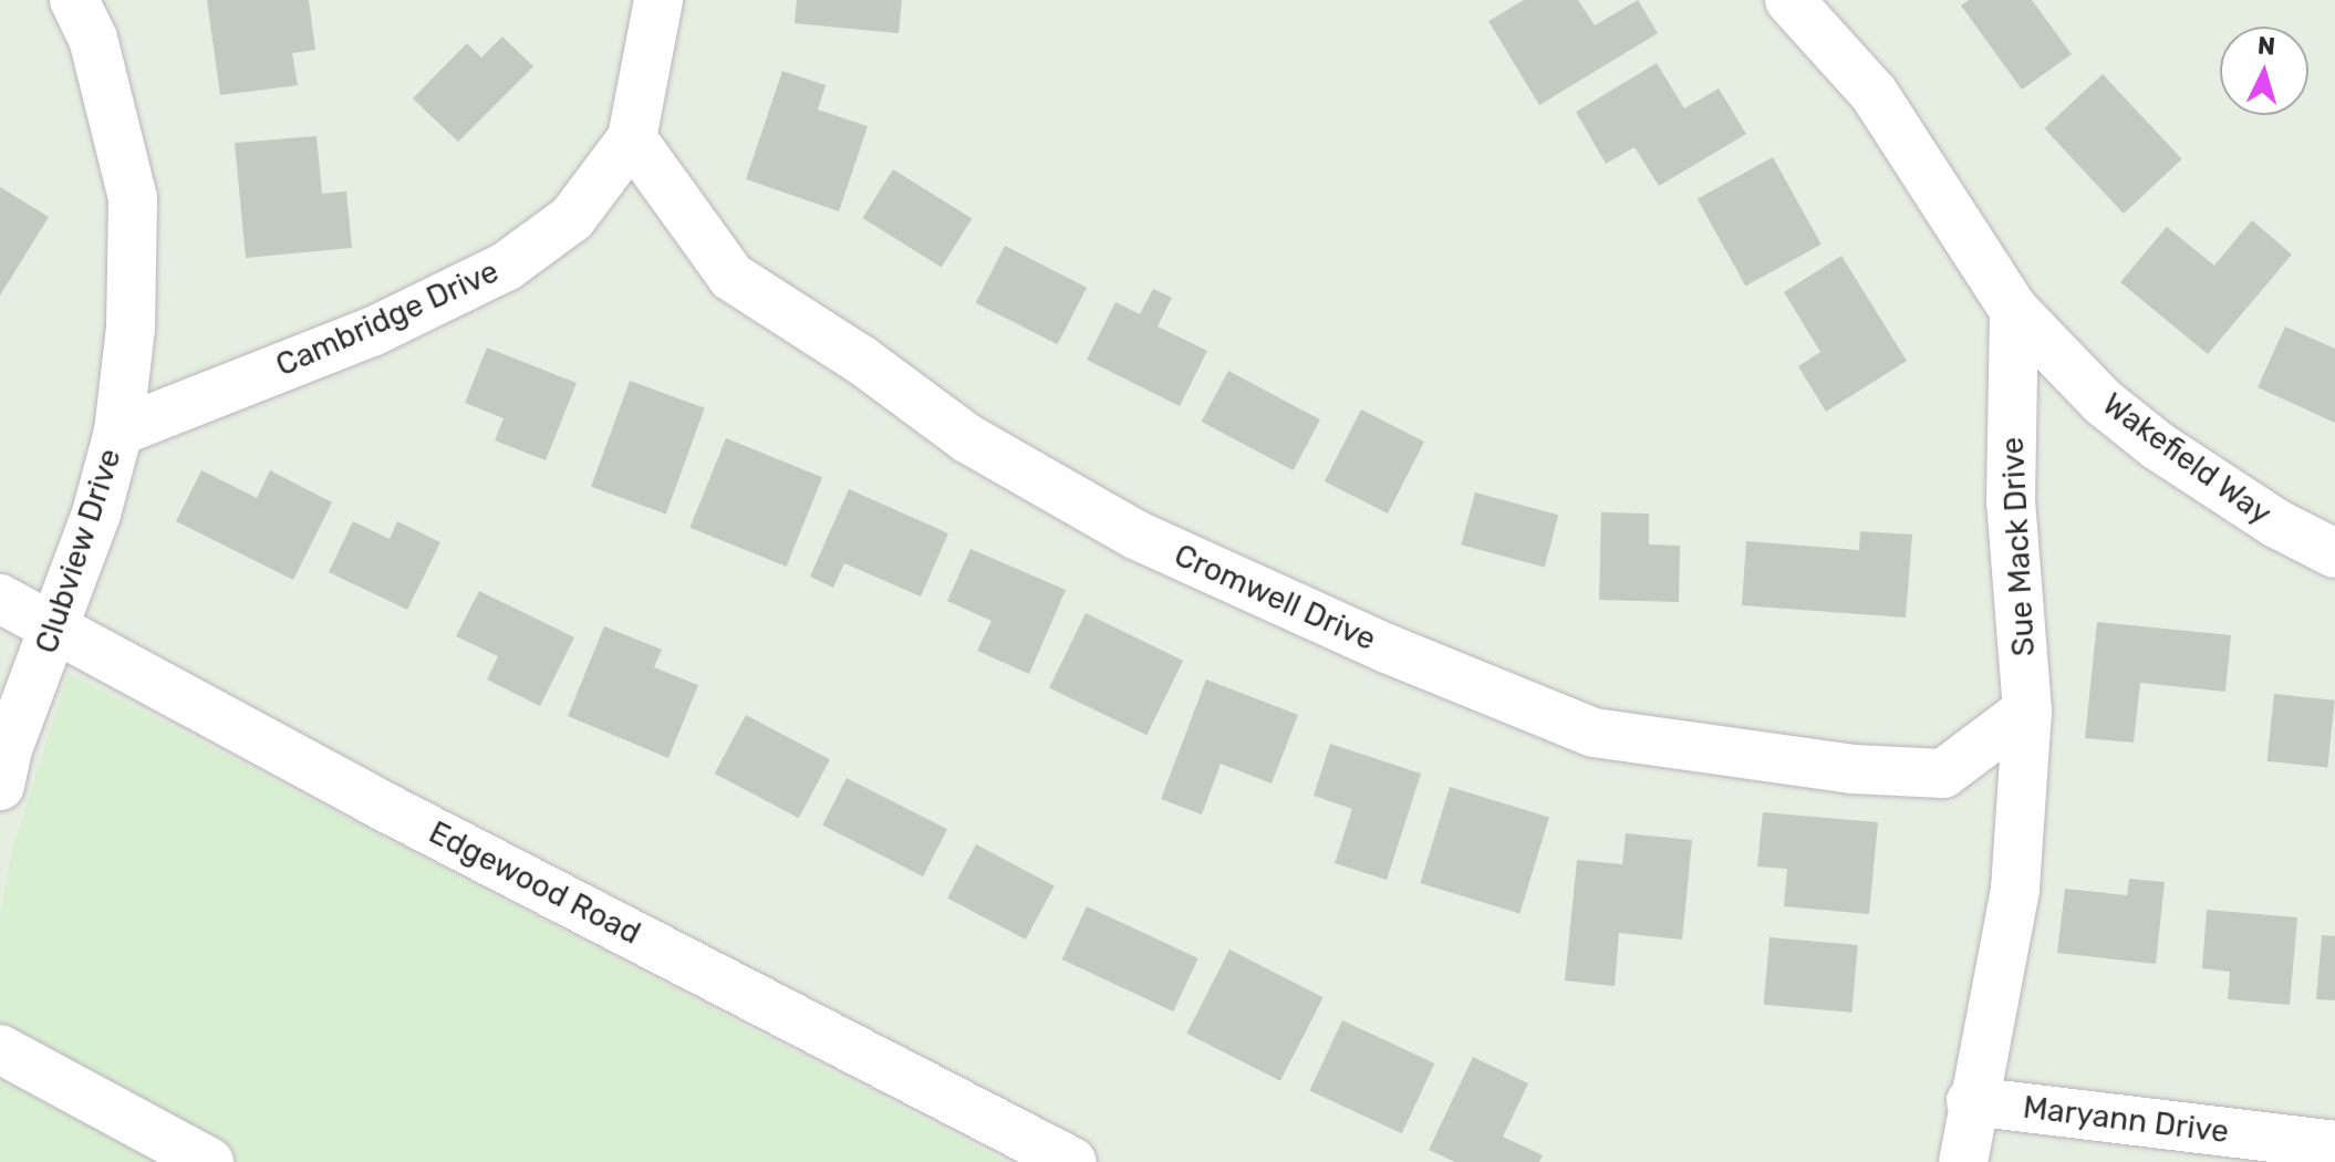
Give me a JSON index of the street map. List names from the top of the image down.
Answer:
{
  "streets": {
    "street": [
      "Cambridge Drive",
      "Wakefield Way",
      "Sue Mack Drive",
      "Clubview Drive",
      "Cromwell Drive",
      "Edgewood Road",
      "Maryann Drive"
    ]
  },
  "crossings": [
    ["Cambridge Drive", "Clubview Drive"],
    ["Cambridge Drive", "Cromwell Drive"],
    ["Wakefield Way", "Sue Mack Drive"],
    ["Sue Mack Drive", "Cromwell Drive"],
    ["Sue Mack Drive", "Maryann Drive"],
    ["Clubview Drive", "Edgewood Road"]
  ],
  "north": "top"
}
